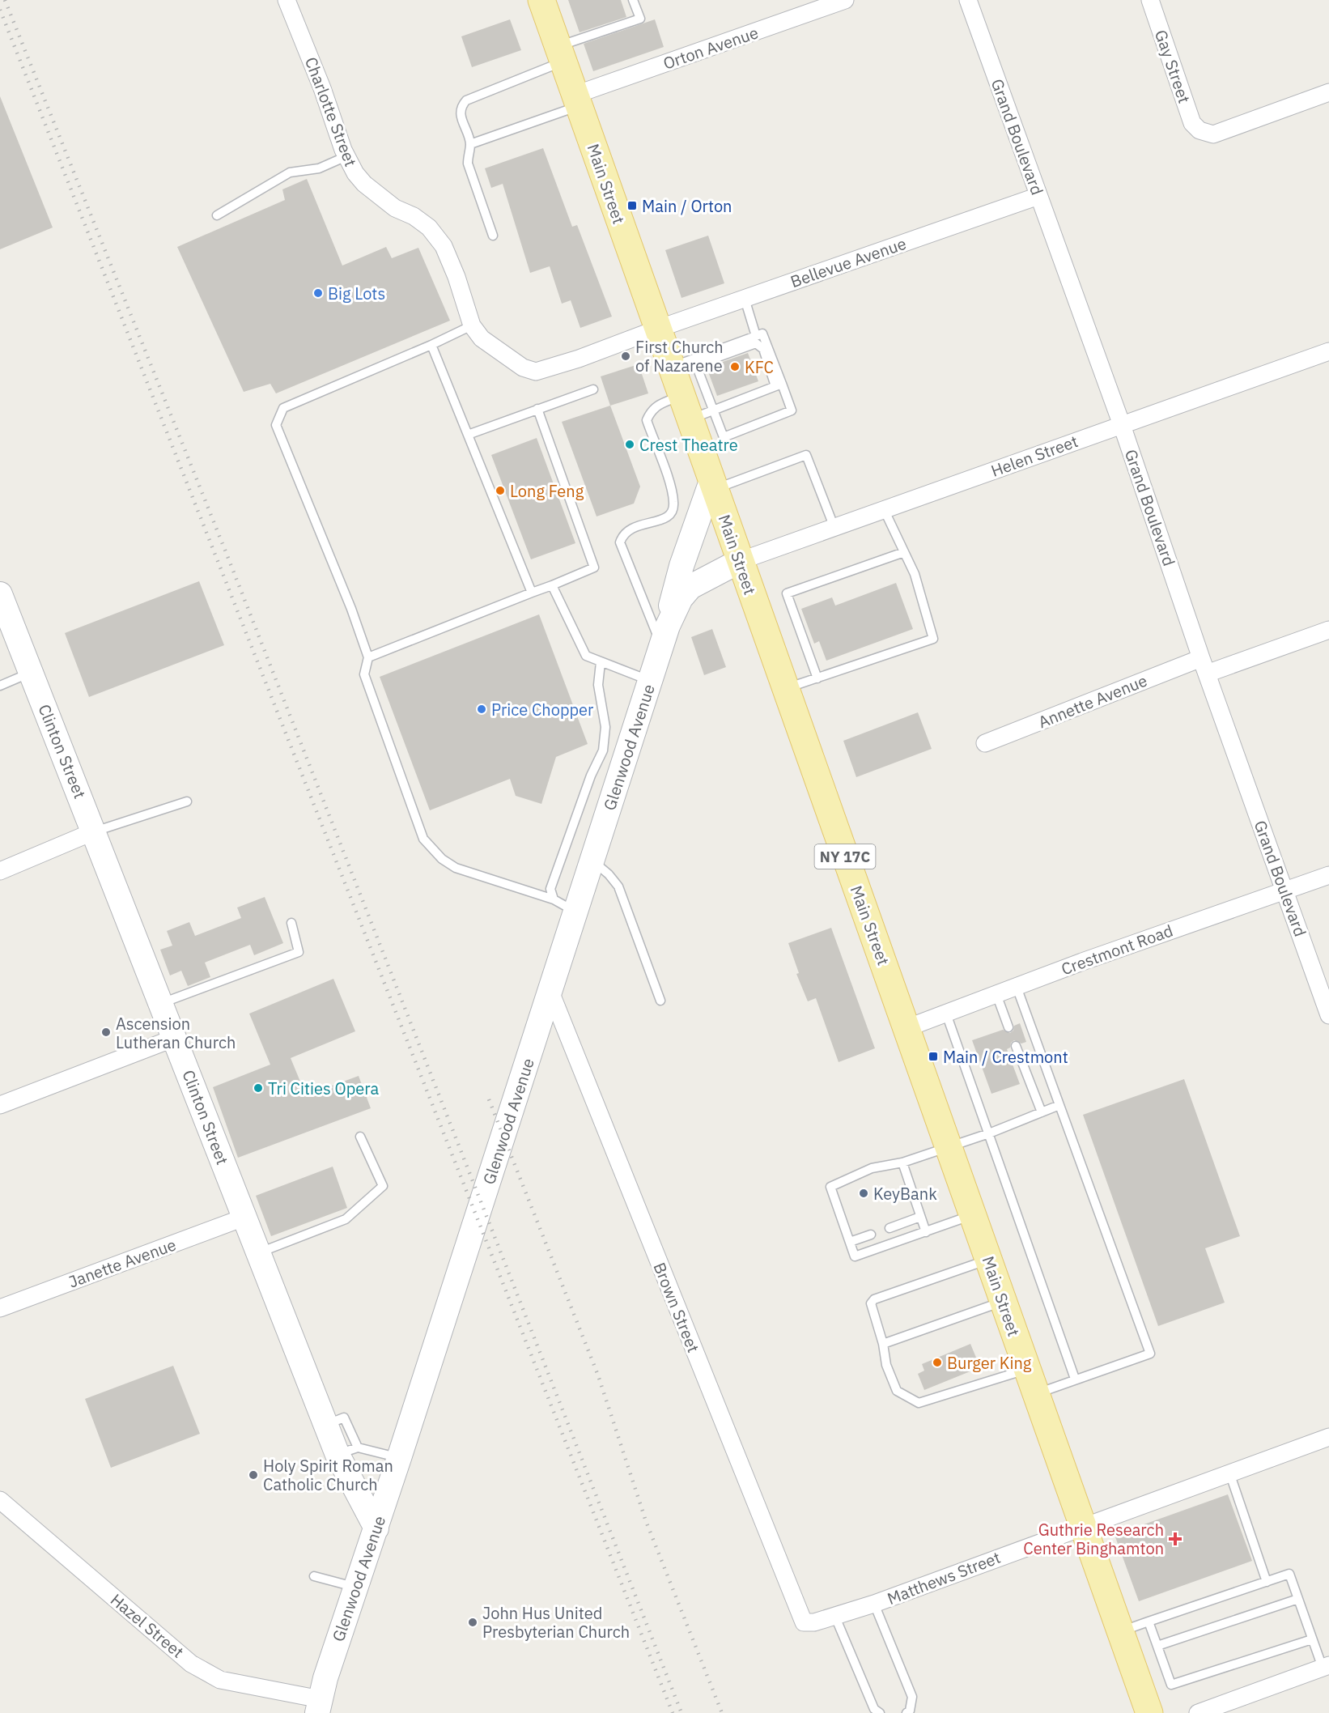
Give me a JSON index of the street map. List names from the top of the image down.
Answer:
{
  "streets": {
    "main road": ["Main Street", "NY 17C"],
    "street": [
      "Orton Avenue",
      "Gay Street",
      "Charlotte Street",
      "Grand Boulevard",
      "Bellevue Avenue",
      "Helen Street",
      "Annette Avenue",
      "Glenwood Avenue",
      "Clinton Street",
      "Crestmont Road",
      "Janette Avenue",
      "Brown Street",
      "Matthews Street",
      "Hazel Street"
    ]
  },
  "crossings": [
    ["Orton Avenue", "Main Street"],
    ["Charlotte Street", "Bellevue Avenue"],
    ["Grand Boulevard", "Bellevue Avenue"],
    ["Grand Boulevard", "Helen Street"],
    ["Grand Boulevard", "Annette Avenue"],
    ["Grand Boulevard", "Crestmont Road"],
    ["Main Street", "Bellevue Avenue"],
    ["Main Street", "Helen Street"],
    ["Main Street", "Glenwood Avenue"],
    ["Main Street", "Crestmont Road"],
    ["Main Street", "Matthews Street"],
    ["Helen Street", "Glenwood Avenue"],
    ["Glenwood Avenue", "Clinton Street"],
    ["Glenwood Avenue", "Brown Street"],
    ["Glenwood Avenue", "Hazel Street"],
    ["Clinton Street", "Janette Avenue"],
    ["Brown Street", "Matthews Street"]
  ],
  "places": {
    "transit": ["Main / Orton", "Main / Crestmont"],
    "other": [
      "Big Lots",
      "First Church of Nazarene",
      "KFC",
      "Crest Theatre",
      "Long Feng",
      "Price Chopper",
      "Ascension Lutheran Church",
      "Tri Cities Opera",
      "KeyBank",
      "Burger King",
      "Holy Spirit Roman Catholic Church",
      "John Hus United Presbyterian Church"
    ],
    "health": ["Guthrie Research Center Binghamton"]
  }
}
